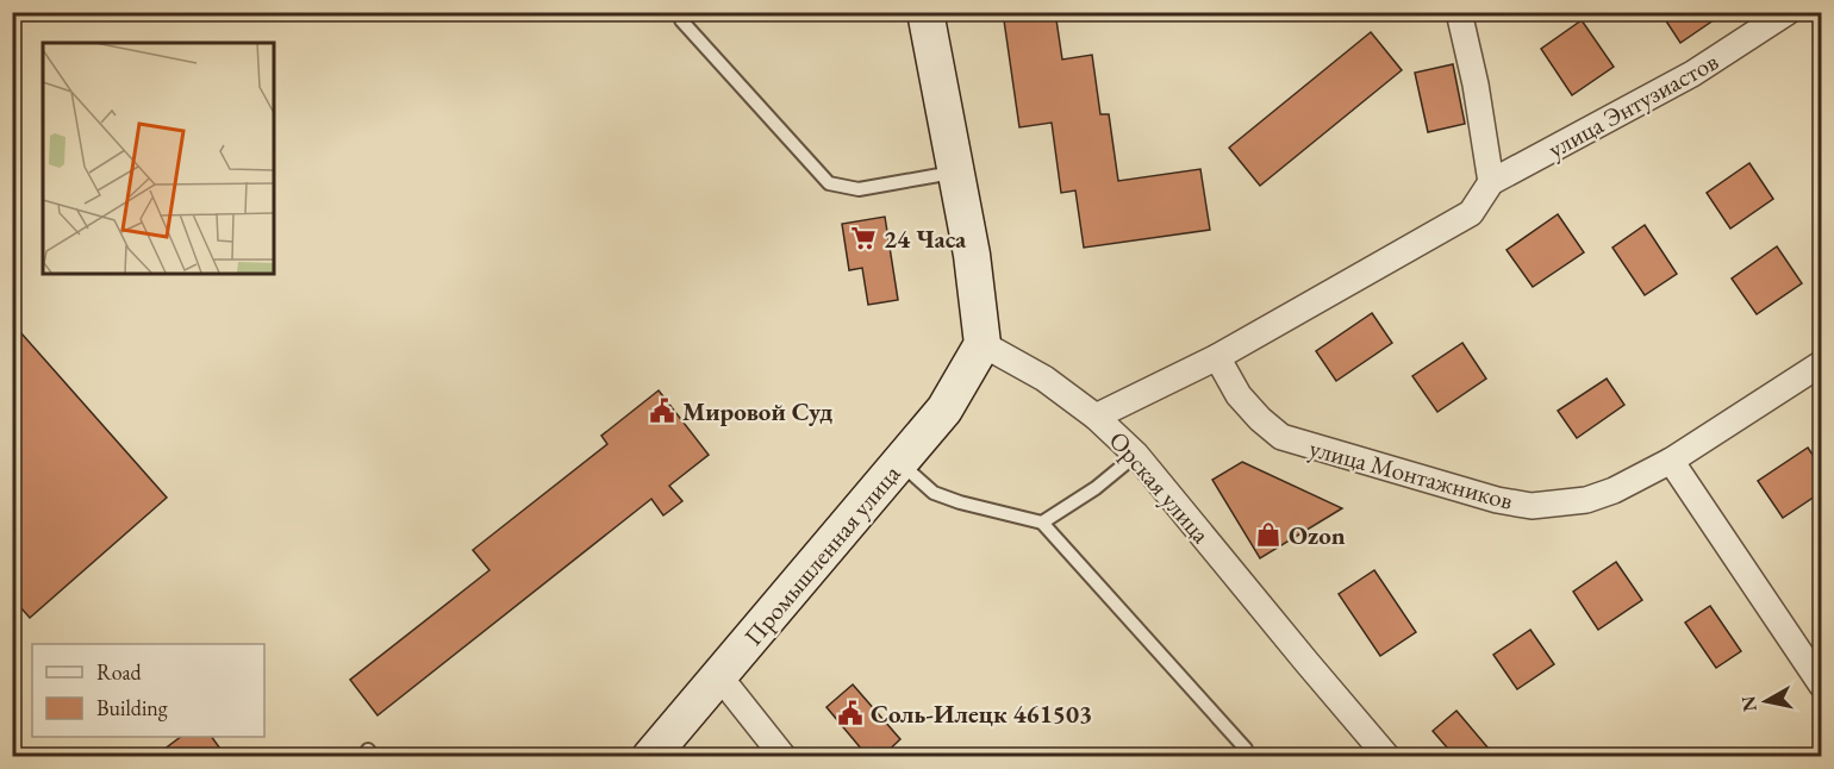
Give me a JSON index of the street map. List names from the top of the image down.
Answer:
{
  "streets": {
    "street": [
      "улица Энтузиастов",
      "улица Монтажников",
      "Орская улица",
      "Промышленная улица"
    ]
  },
  "crossings": [
    ["улица Энтузиастов", "улица Монтажников"],
    ["улица Энтузиастов", "Орская улица"],
    ["Орская улица", "Промышленная улица"]
  ],
  "places": {
    "supermarket": ["24 Часа"],
    "public building": ["Мировой Суд", "Соль-Илецк 461503"],
    "shop": ["Ozon"]
  },
  "legend": ["Road", "Building"],
  "north": "left"
}
